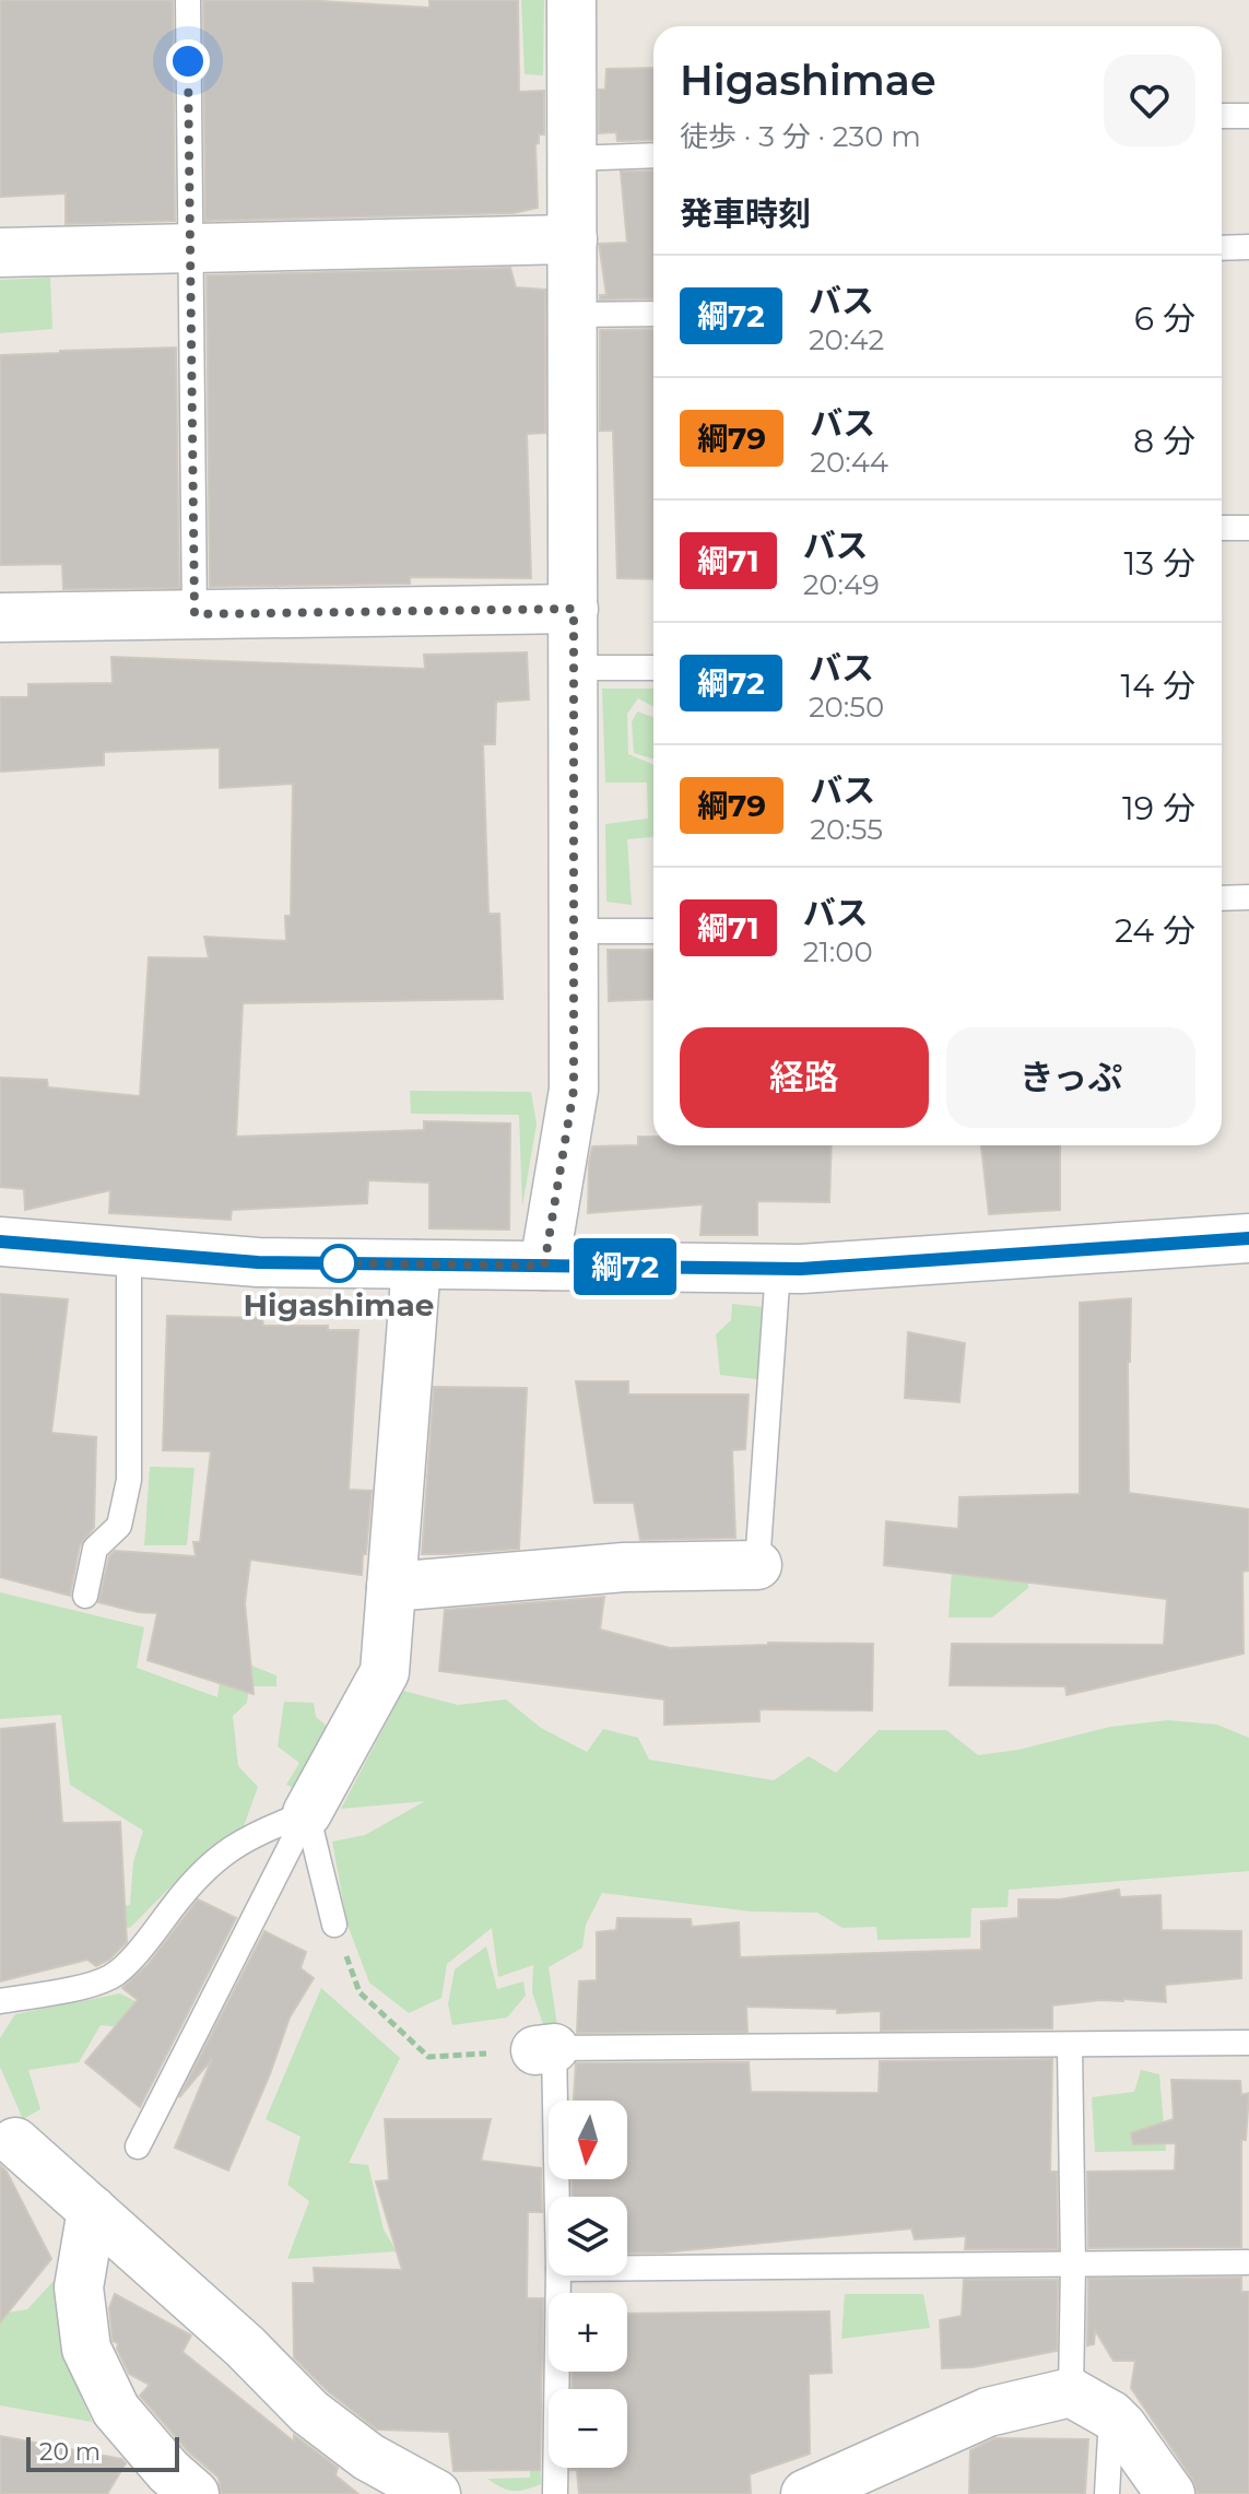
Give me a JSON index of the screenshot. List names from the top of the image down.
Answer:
{
  "places": ["Higashimae"],
  "lines": ["bus line 綱72"],
  "scale_bar": "20 m",
  "north": "bottom",
  "page": {
    "on_map": "綱72",
    "heading": [
      ["Higashimae", "徒歩 · 3 分 · 230 m"],
      "発車時刻"
    ],
    "list": [
      {
        "mark": "綱72",
        "name": "バス",
        "note": "20:42",
        "value": "6 分"
      },
      {
        "mark": "綱79",
        "name": "バス",
        "note": "20:44",
        "value": "8 分"
      },
      {
        "mark": "綱71",
        "name": "バス",
        "note": "20:49",
        "value": "13 分"
      },
      {
        "mark": "綱72",
        "name": "バス",
        "note": "20:50",
        "value": "14 分"
      },
      {
        "mark": "綱79",
        "name": "バス",
        "note": "20:55",
        "value": "19 分"
      },
      {
        "mark": "綱71",
        "name": "バス",
        "note": "21:00",
        "value": "24 分"
      }
    ],
    "buttons": ["経路", "きっぷ"],
    "map_buttons": ["+", "−"],
    "scale": "20 m"
  }
}
